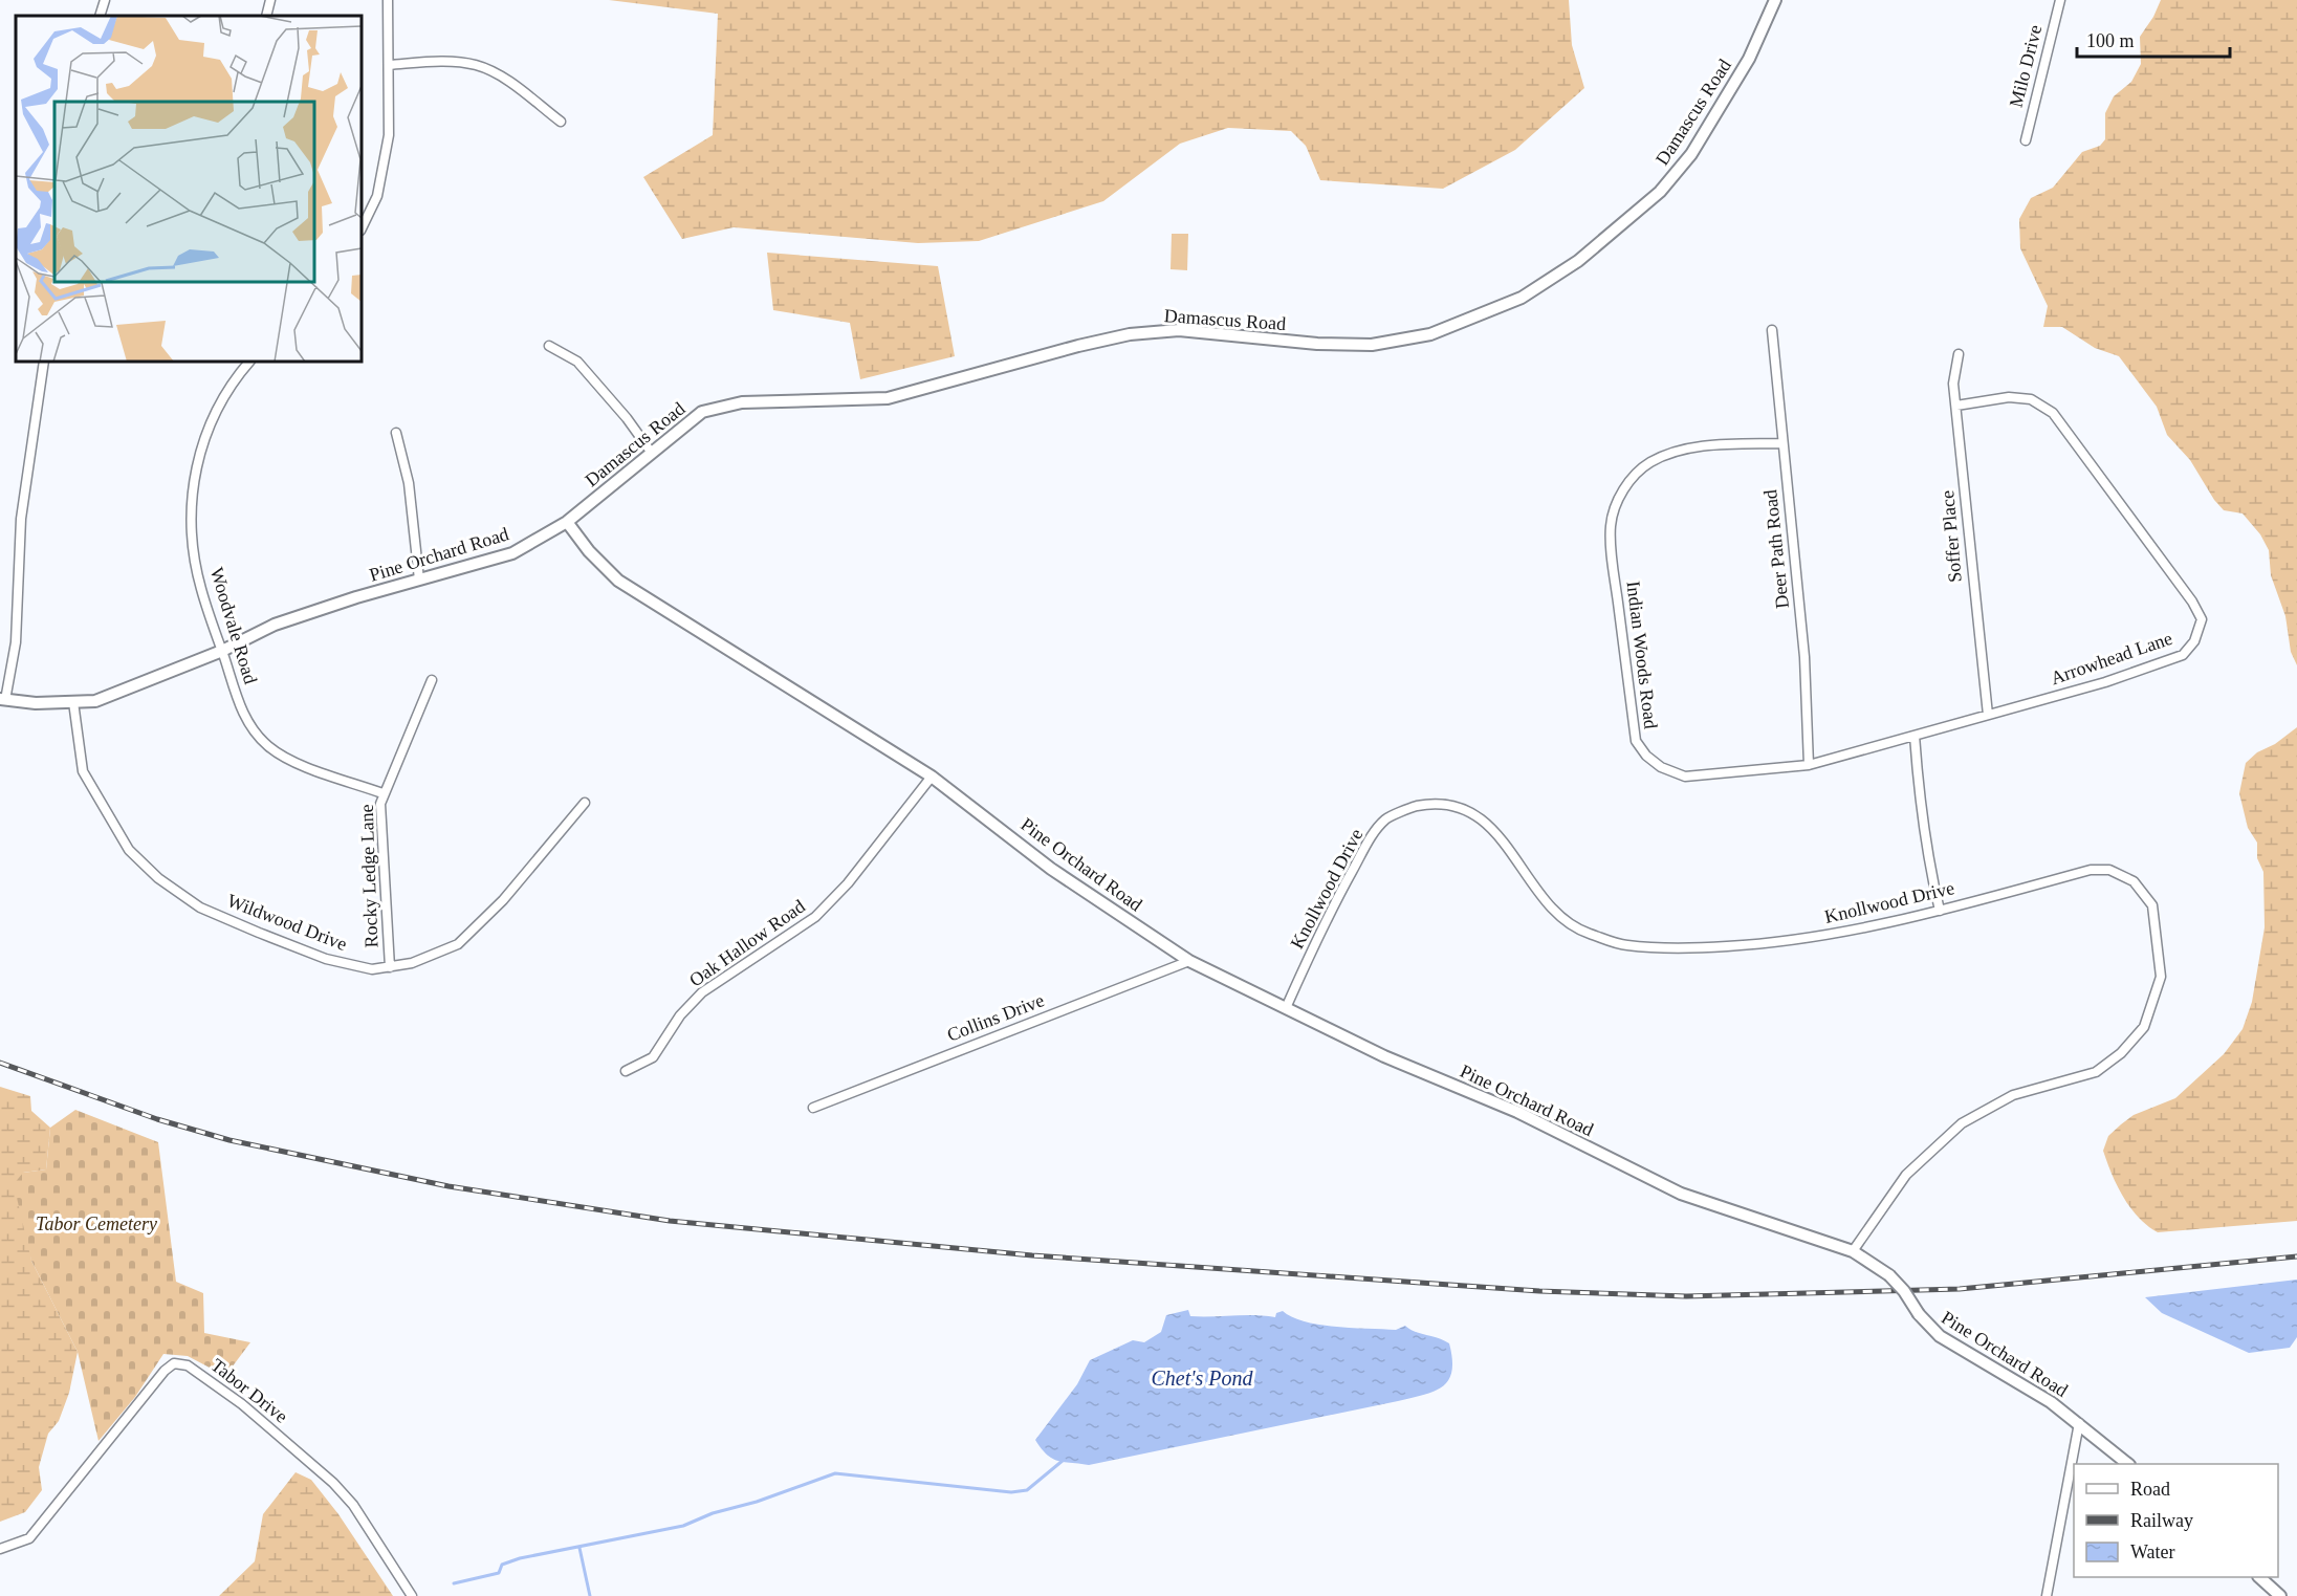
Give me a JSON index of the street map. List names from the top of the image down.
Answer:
{
  "streets": {
    "street": [
      "Milo Drive",
      "Damascus Road",
      "Soffer Place",
      "Deer Path Road",
      "Pine Orchard Road",
      "Woodvale Road",
      "Indian Woods Road",
      "Arrowhead Lane",
      "Rocky Ledge Lane",
      "Knollwood Drive",
      "Wildwood Drive",
      "Oak Hallow Road",
      "Collins Drive",
      "Tabor Drive"
    ]
  },
  "crossings": [
    ["Damascus Road", "Pine Orchard Road"],
    ["Soffer Place", "Arrowhead Lane"],
    ["Deer Path Road", "Indian Woods Road"],
    ["Pine Orchard Road", "Woodvale Road"],
    ["Pine Orchard Road", "Knollwood Drive"],
    ["Pine Orchard Road", "Wildwood Drive"],
    ["Pine Orchard Road", "Oak Hallow Road"],
    ["Pine Orchard Road", "Collins Drive"],
    ["Woodvale Road", "Rocky Ledge Lane"],
    ["Indian Woods Road", "Arrowhead Lane"],
    ["Rocky Ledge Lane", "Wildwood Drive"]
  ],
  "water": ["Chet's Pond"],
  "parks": ["Tabor Cemetery"],
  "legend": ["Road", "Railway", "Water"],
  "scale_bar": "100 m"
}
